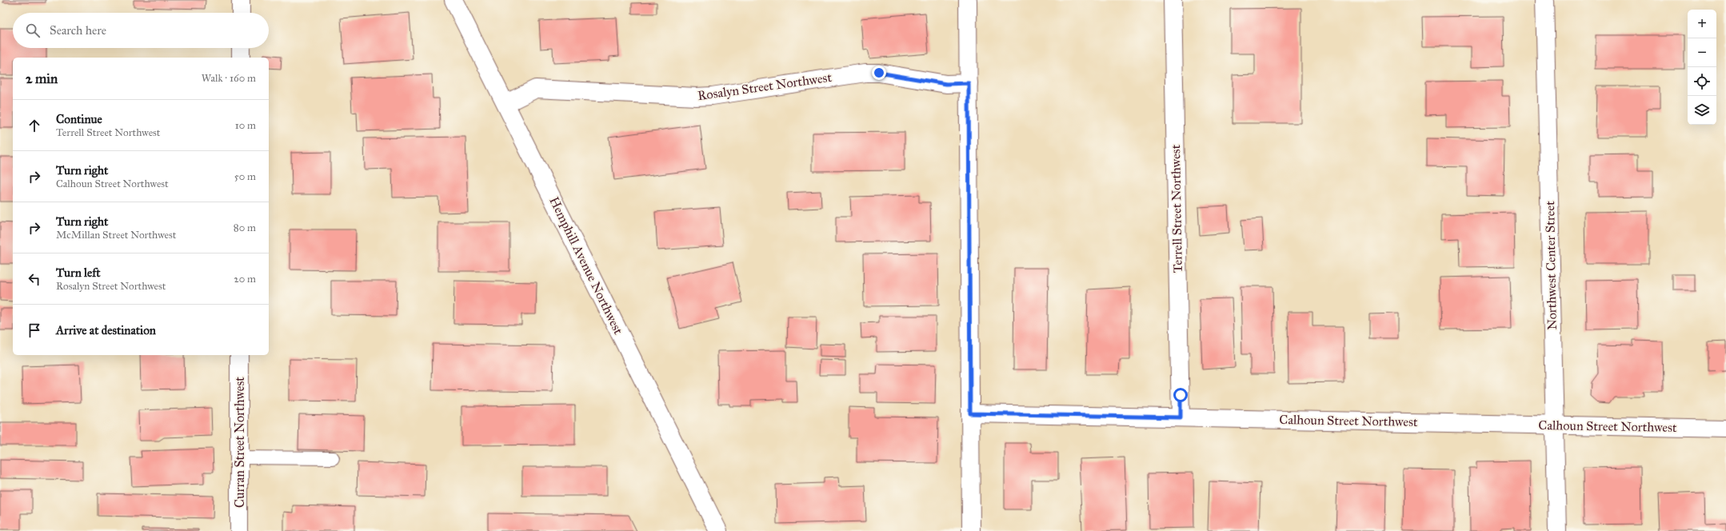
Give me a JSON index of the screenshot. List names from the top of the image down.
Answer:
{
  "streets": {
    "street": [
      "Rosalyn Street Northwest",
      "Terrell Street Northwest",
      "Hemphill Avenue Northwest",
      "Northwest Center Street",
      "Calhoun Street Northwest",
      "Curran Street Northwest"
    ]
  },
  "crossings": [
    ["Rosalyn Street Northwest", "Hemphill Avenue Northwest"],
    ["Terrell Street Northwest", "Calhoun Street Northwest"],
    ["Northwest Center Street", "Calhoun Street Northwest"]
  ],
  "page": {
    "map_buttons": ["+", "−"],
    "search": "Search here",
    "heading": ["2 min", "Walk · 160 m"],
    "list": [
      ["Continue", "Terrell Street Northwest", "10 m"],
      ["Turn right", "Calhoun Street Northwest", "50 m"],
      ["Turn right", "McMillan Street Northwest", "80 m"],
      ["Turn left", "Rosalyn Street Northwest", "20 m"],
      "Arrive at destination"
    ]
  }
}
